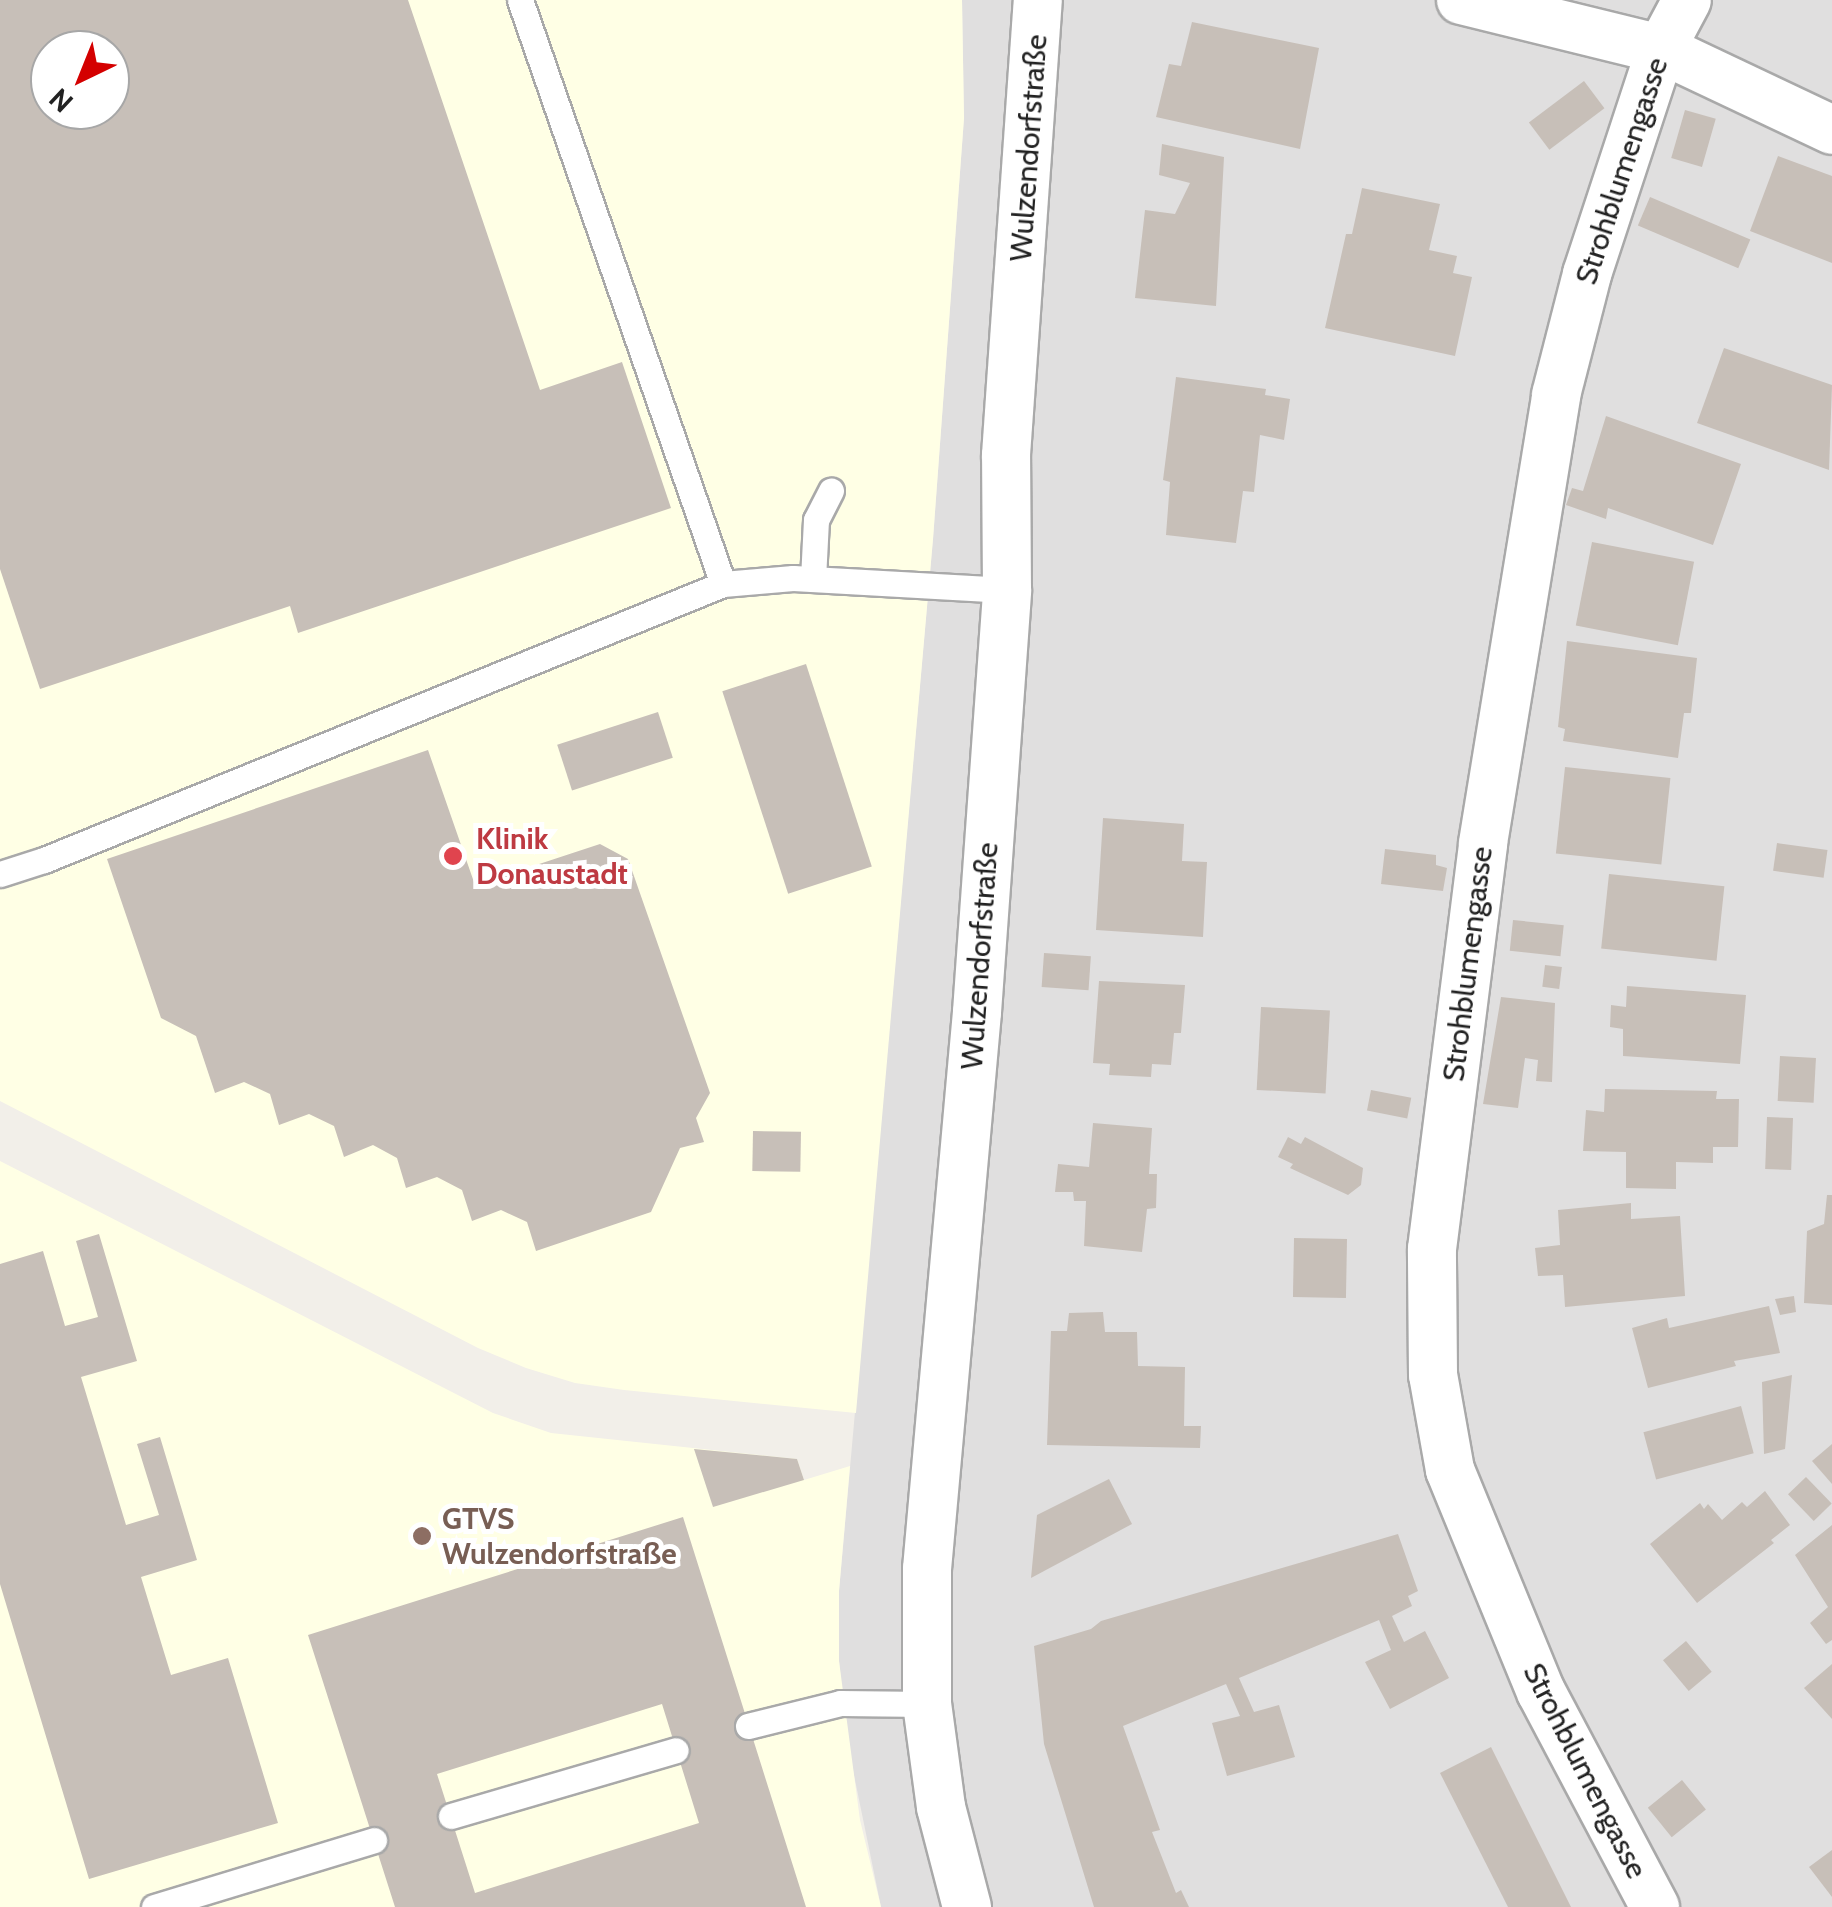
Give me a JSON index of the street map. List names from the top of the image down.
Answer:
{
  "streets": {
    "street": ["Wulzendorfstraße", "Strohblumengasse"]
  },
  "places": ["Klinik Donaustadt", "GTVS Wulzendorfstraße"],
  "north": "bottom left"
}
